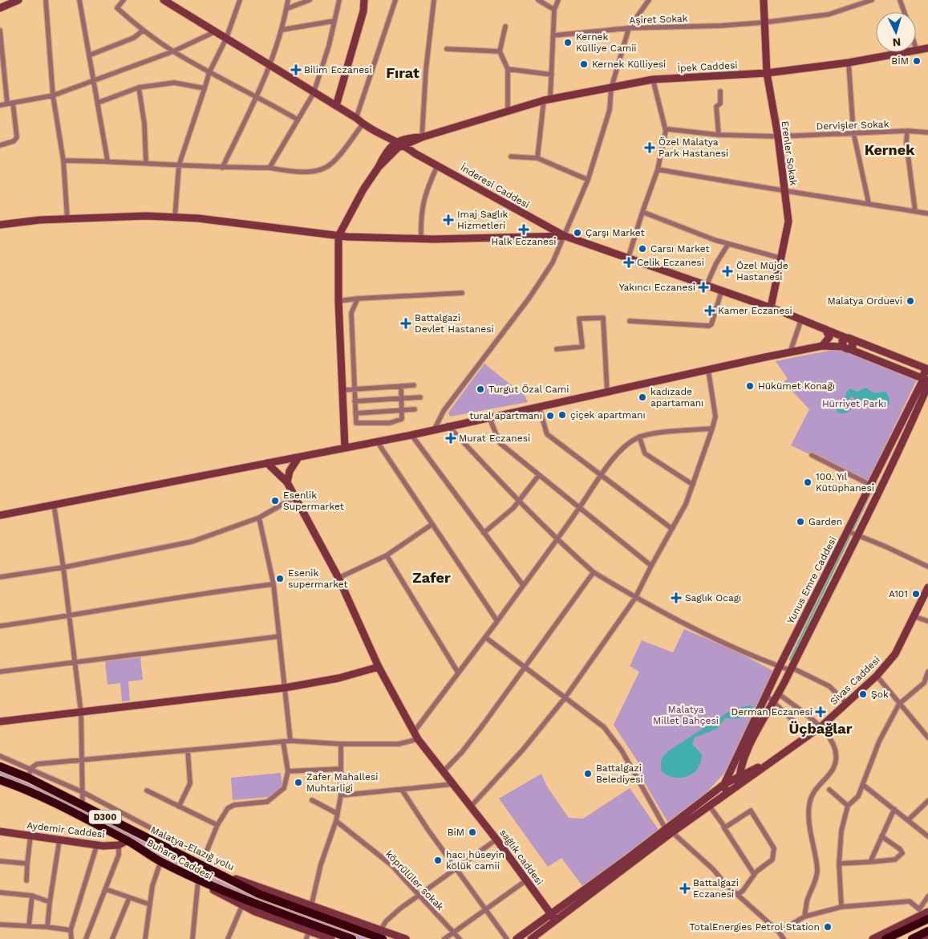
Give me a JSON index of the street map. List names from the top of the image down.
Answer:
{
  "streets": {
    "highway": ["D300", "Malatya-Elazığ yolu", "Buhara Caddesi"],
    "main road": [
      "İpek Caddesi",
      "Erenler Sokak",
      "İnderesi Caddesi",
      "Yunus Emre Caddesi",
      "Sivas Caddesi",
      "Aydemir Caddesi",
      "sağlık caddesi"
    ],
    "street": ["Aşiret Sokak", "Dervişler Sokak", "köprülüler sokak"]
  },
  "crossings": [
    ["Aşiret Sokak", "Erenler Sokak"],
    ["İpek Caddesi", "Erenler Sokak"],
    ["Dervişler Sokak", "Erenler Sokak"],
    ["Aydemir Caddesi", "Buhara Caddesi"]
  ],
  "districts": [
    "Fırat",
    "Kernek",
    "Zafer",
    "Üçbağlar"
  ],
  "parks": ["Hürriyet Parkı", "Malatya Millet Bahçesi"],
  "places": {
    "other": [
      "Kernek Külliye Camii",
      "BİM",
      "Kernek Külliyesi",
      "Çarşı Market",
      "Carsı Market",
      "Malatya Orduevi",
      "Hükümet Konağı",
      "Turgut Özal Cami",
      "kadızade apartamanı",
      "çiçek apartmanı",
      "tural apartmanı",
      "100. Yıl Kütüphanesi",
      "Esenlik Supermarket",
      "Garden",
      "Esenik supermarket",
      "A101",
      "Şok",
      "Battalgazi Belediyesi",
      "Zafer Mahallesi Muhtarligi",
      "BiM",
      "hacı hüseyin kölük camii",
      "TotalEnergies Petrol Station"
    ],
    "health": [
      "Bilim Eczanesi",
      "Özel Malatya Park Hastanesi",
      "Imaj Saglık Hizmetleri",
      "Halk Eczanesi",
      "Celik Eczanesi",
      "Özel Müjde Hastanesi",
      "Yakıncı Eczanesi",
      "Kamer Eczanesi",
      "Battalgazi Devlet Hastanesi",
      "Murat Eczanesi",
      "Saglık Ocagı",
      "Derman Eczanesi",
      "Battalgazi Eczanesi"
    ]
  },
  "north": "bottom"
}
